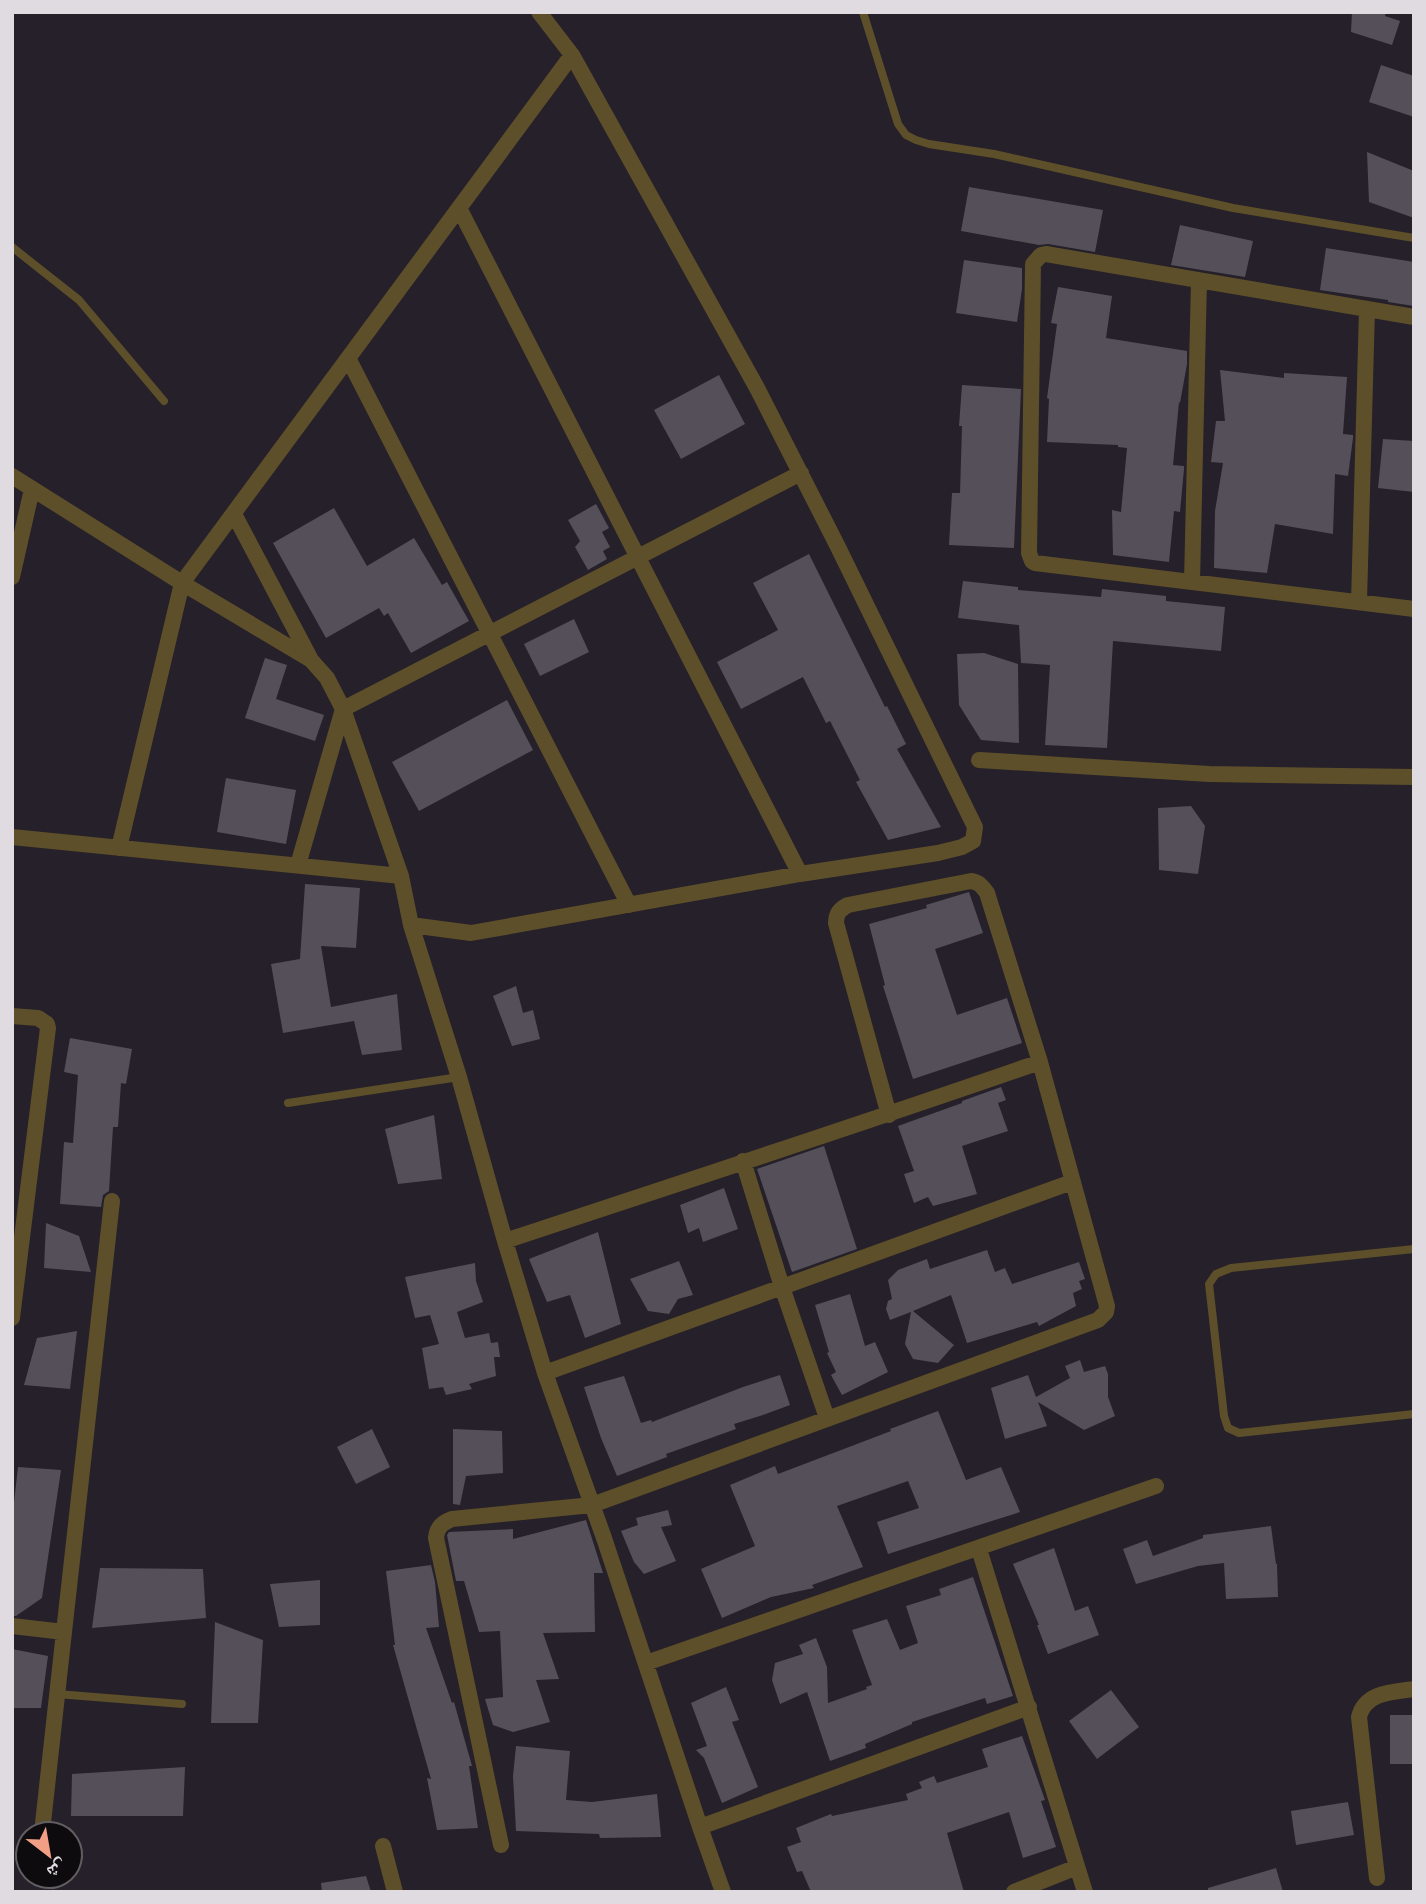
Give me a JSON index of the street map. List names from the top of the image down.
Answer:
{
  "north": "bottom right"
}
